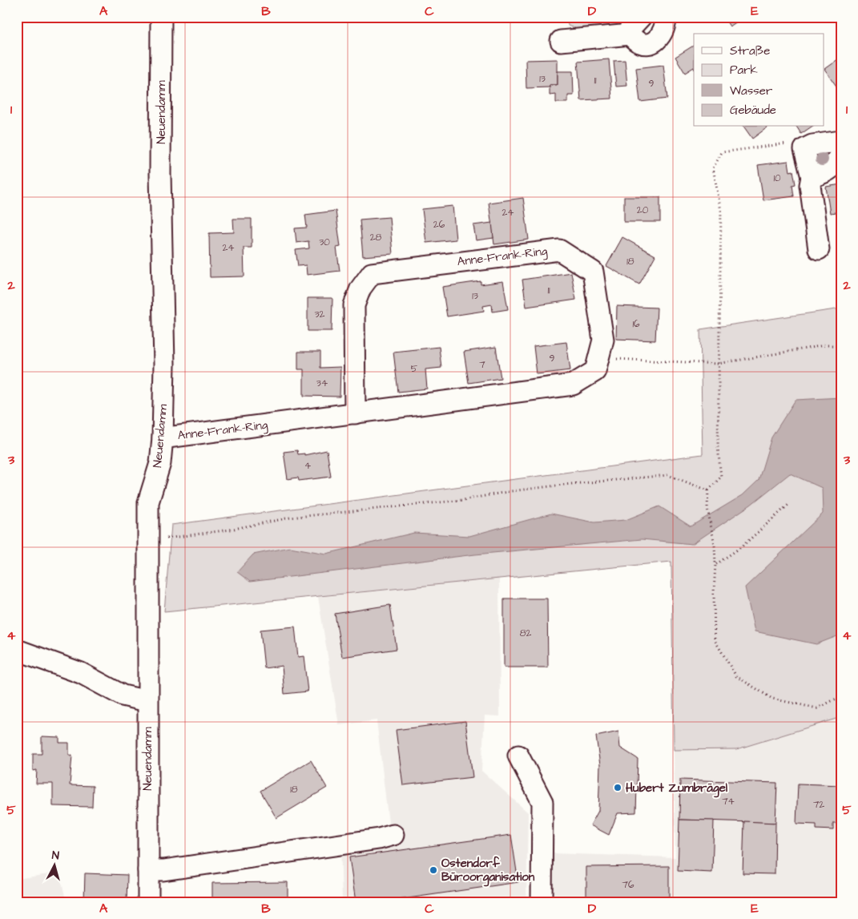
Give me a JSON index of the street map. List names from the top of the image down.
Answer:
{
  "streets": {
    "street": ["Neuendamm", "Anne-Frank-Ring"]
  },
  "crossings": [
    ["Neuendamm", "Anne-Frank-Ring"]
  ],
  "places": ["Hubert Zumbrägel", "Ostendorf Büroorganisation"],
  "house_numbers": [
    "13",
    "11",
    "9",
    "10",
    "20",
    "24",
    "26",
    "28",
    "30",
    "24",
    "18",
    "11",
    "13",
    "32",
    "16",
    "9",
    "7",
    "5",
    "34",
    "4",
    "82",
    "18",
    "74",
    "72",
    "76"
  ],
  "legend": [
    "Straße",
    "Park",
    "Wasser",
    "Gebäude"
  ],
  "north": "top",
  "grid": {
    "columns": [
      "A",
      "B",
      "C",
      "D",
      "E"
    ],
    "rows": [
      "1",
      "2",
      "3",
      "4",
      "5"
    ]
  }
}
